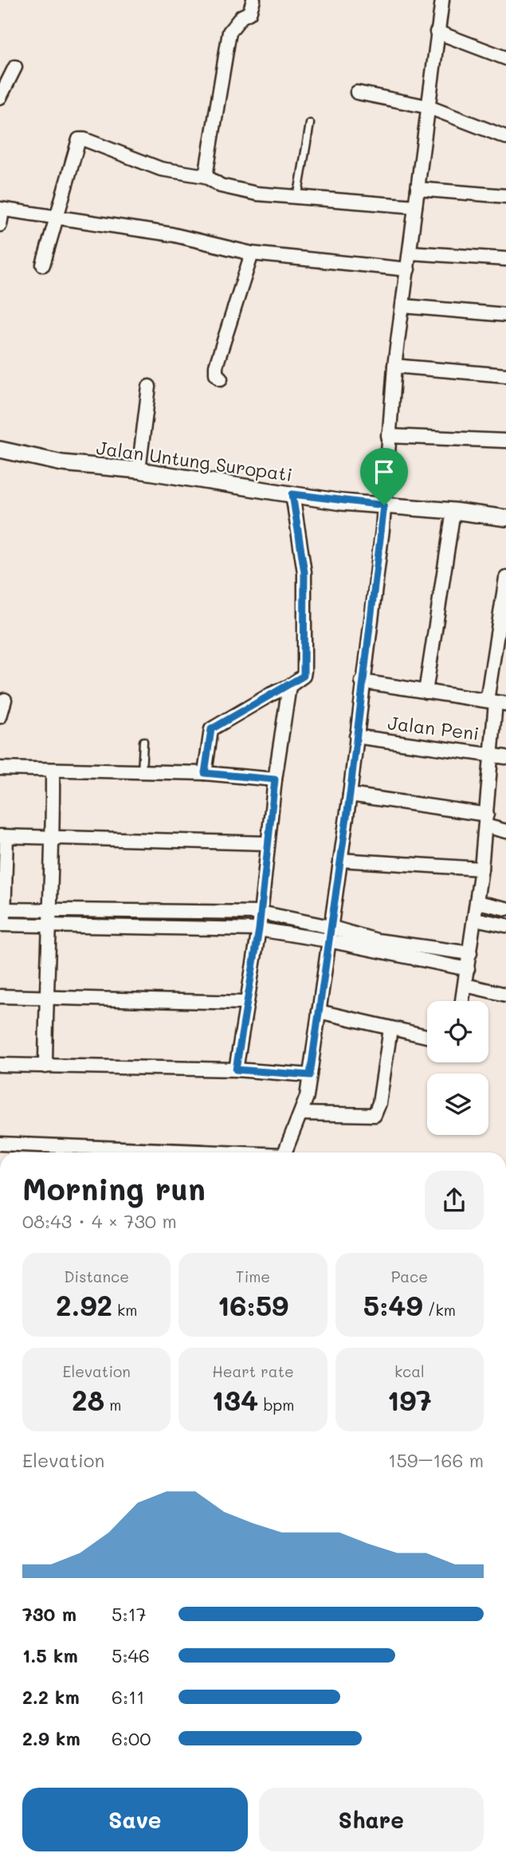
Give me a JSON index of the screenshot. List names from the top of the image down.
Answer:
{
  "streets": {
    "street": ["Jalan Untung Suropati", "Jalan Peni"]
  },
  "page": {
    "heading": ["Morning run", "08:43 · 4 × 730 m"],
    "stats": [
      ["Distance", "2.92 km"],
      ["Time", "16:59"],
      ["Pace", "5:49 /km"],
      ["Elevation", "28 m"],
      ["Heart rate", "134 bpm"],
      ["kcal", "197"]
    ],
    "chart": ["Elevation", "159–166 m"],
    "list": [
      {
        "name": "730 m",
        "note": "5:17"
      },
      {
        "name": "1.5 km",
        "note": "5:46"
      },
      {
        "name": "2.2 km",
        "note": "6:11"
      },
      {
        "name": "2.9 km",
        "note": "6:00"
      }
    ],
    "buttons": ["Save", "Share"]
  }
}
